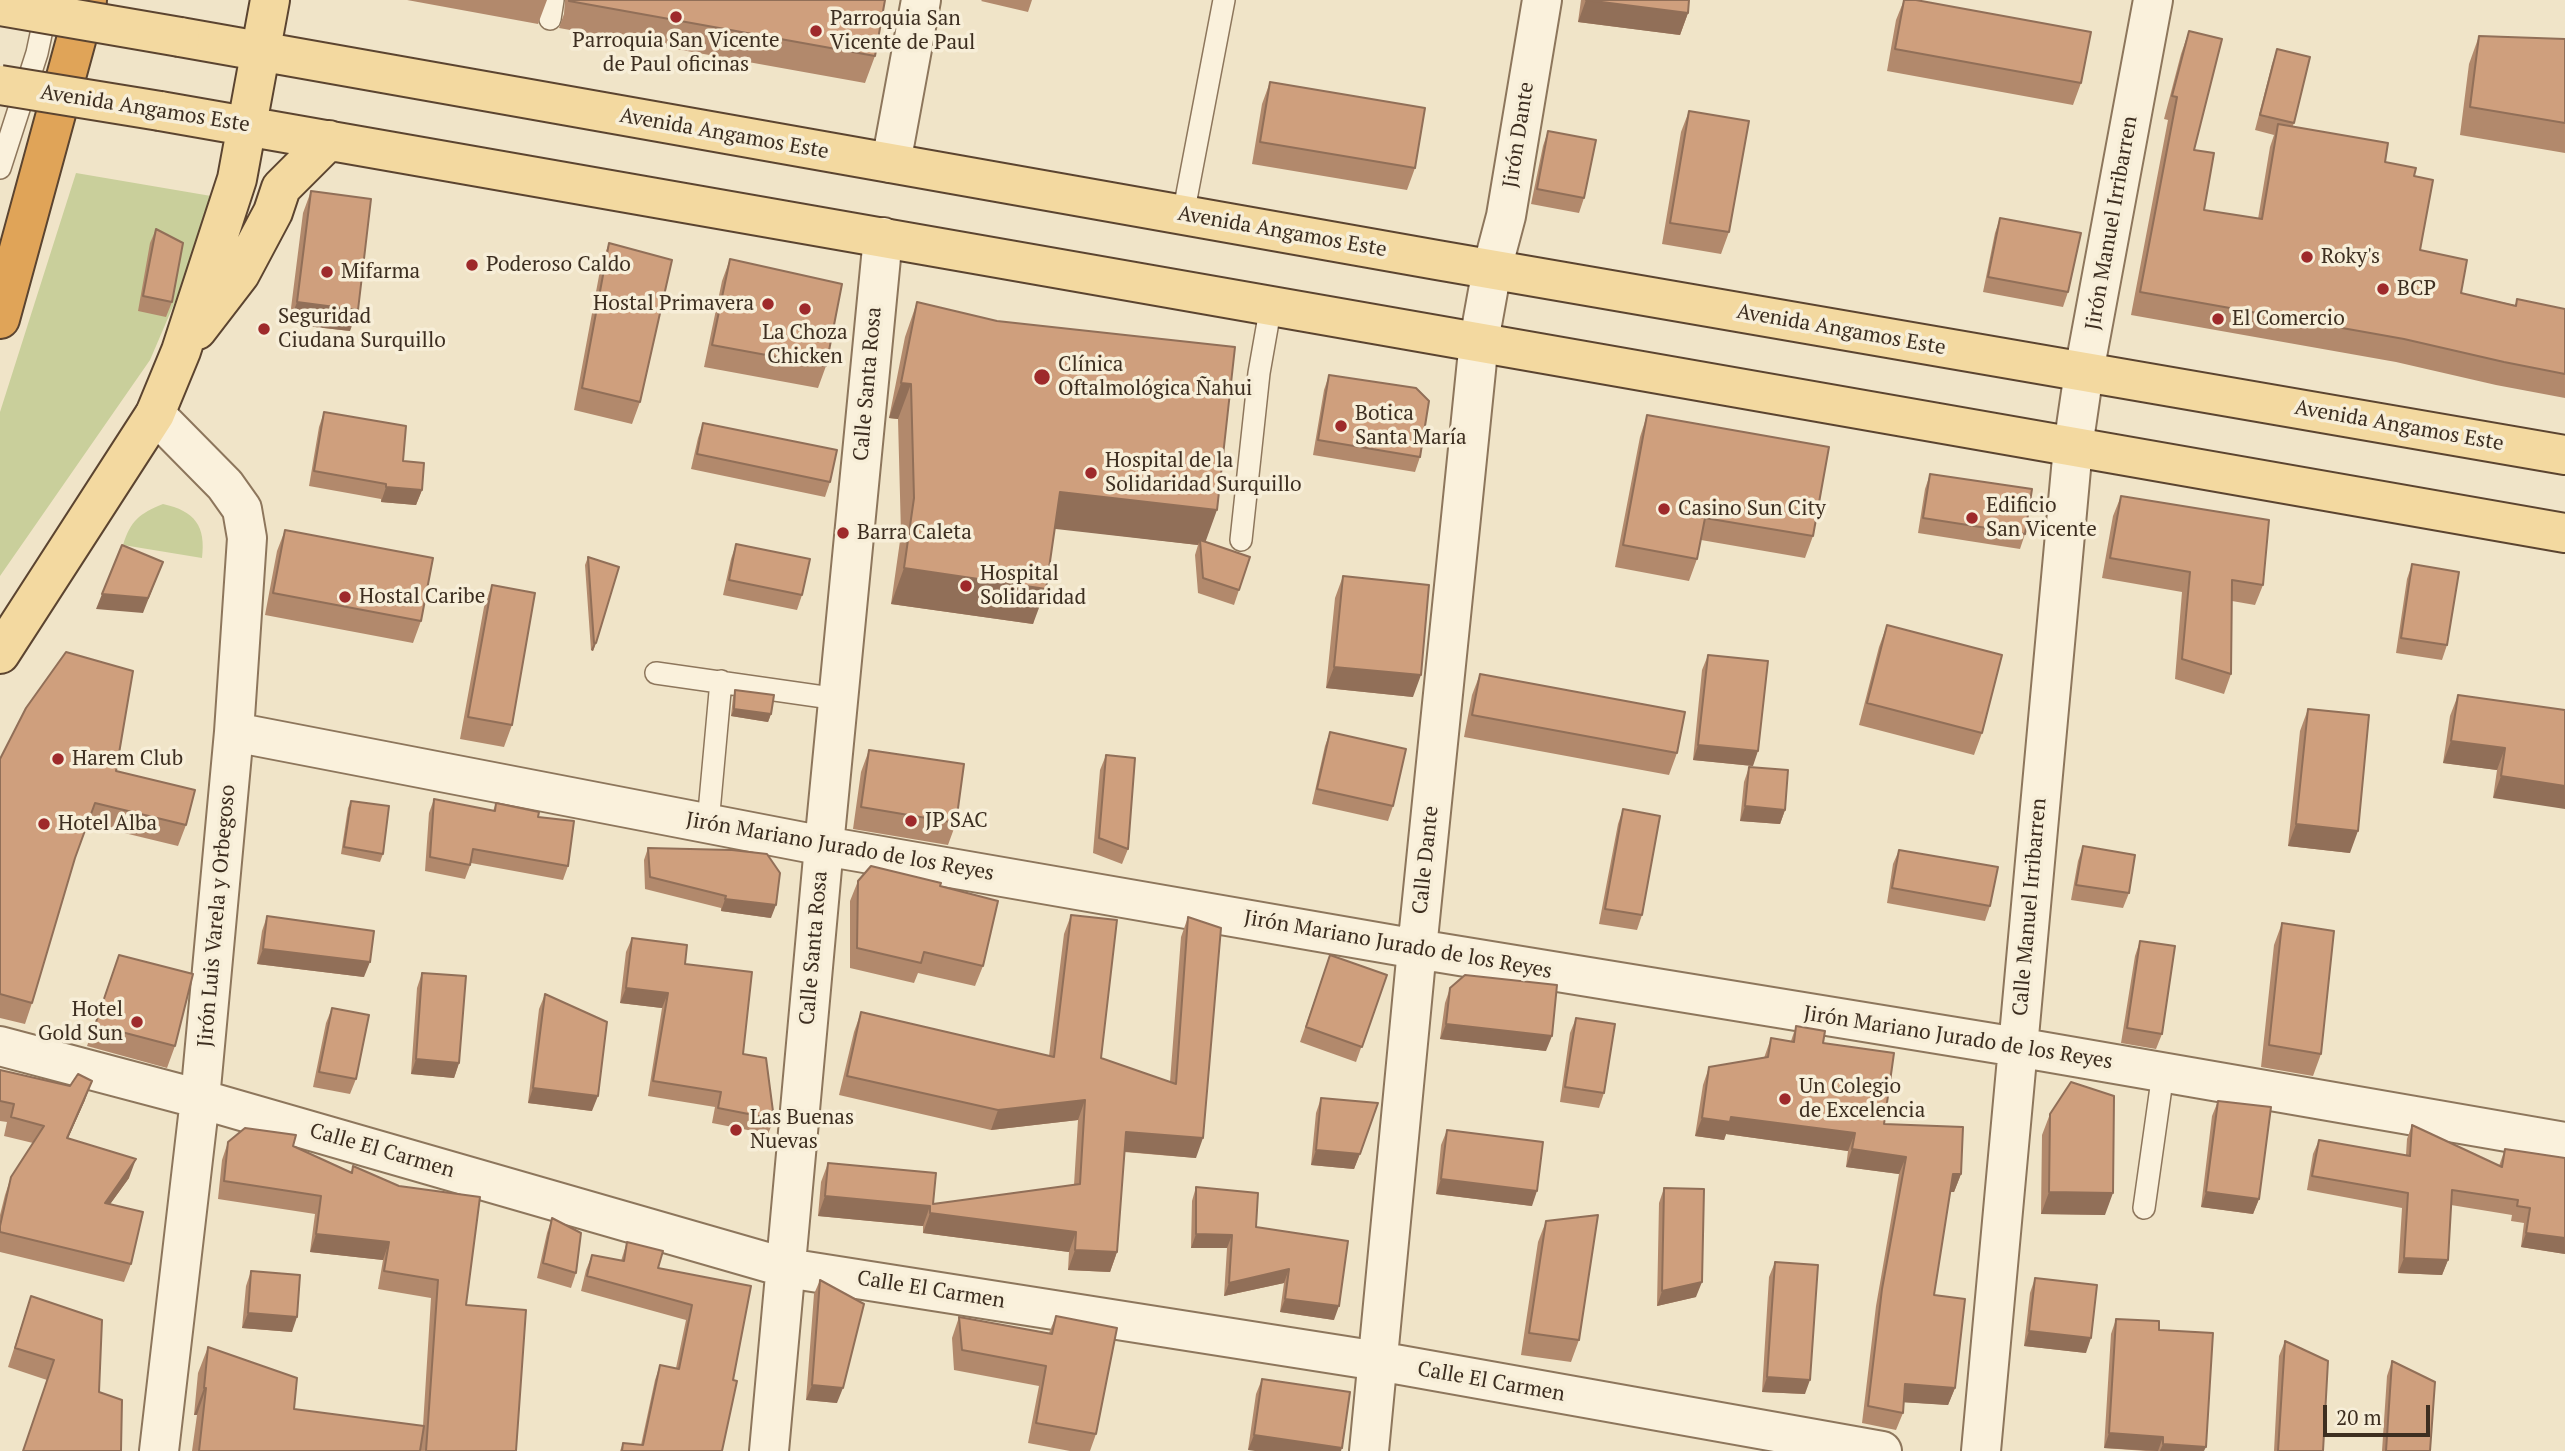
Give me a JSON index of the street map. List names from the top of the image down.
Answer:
{
  "streets": {
    "main road": ["Avenida Angamos Este"],
    "street": [
      "Jirón Dante",
      "Jirón Manuel Irribarren",
      "Calle Santa Rosa",
      "Jirón Mariano Jurado de los Reyes",
      "Calle Dante",
      "Calle Manuel Irribarren",
      "Jirón Luis Varela y Orbegoso",
      "Calle El Carmen"
    ]
  },
  "crossings": [
    ["Avenida Angamos Este", "Jirón Dante"],
    ["Avenida Angamos Este", "Jirón Manuel Irribarren"],
    ["Avenida Angamos Este", "Calle Santa Rosa"],
    ["Avenida Angamos Este", "Calle Dante"],
    ["Avenida Angamos Este", "Calle Manuel Irribarren"],
    ["Jirón Dante", "Calle Dante"],
    ["Jirón Manuel Irribarren", "Calle Manuel Irribarren"],
    ["Calle Santa Rosa", "Jirón Mariano Jurado de los Reyes"],
    ["Calle Santa Rosa", "Calle El Carmen"],
    ["Jirón Mariano Jurado de los Reyes", "Calle Dante"],
    ["Jirón Mariano Jurado de los Reyes", "Calle Manuel Irribarren"],
    ["Jirón Mariano Jurado de los Reyes", "Jirón Luis Varela y Orbegoso"],
    ["Calle Dante", "Calle El Carmen"],
    ["Jirón Luis Varela y Orbegoso", "Calle El Carmen"]
  ],
  "places": [
    "Parroquia San Vicente de Paul oficinas",
    "Parroquia San Vicente de Paul",
    "Roky's",
    "Poderoso Caldo",
    "Mifarma",
    "BCP",
    "Hostal Primavera",
    "La Choza Chicken",
    "El Comercio",
    "Seguridad Ciudana Surquillo",
    "Clínica Oftalmológica Ñahui",
    "Botica Santa María",
    "Hospital de la Solidaridad Surquillo",
    "Casino Sun City",
    "Edificio San Vicente",
    "Barra Caleta",
    "Hospital Solidaridad",
    "Hostal Caribe",
    "Harem Club",
    "JP SAC",
    "Hotel Alba",
    "Hotel Gold Sun",
    "Un Colegio de Excelencia",
    "Las Buenas Nuevas"
  ],
  "scale_bar": "20 m"
}
